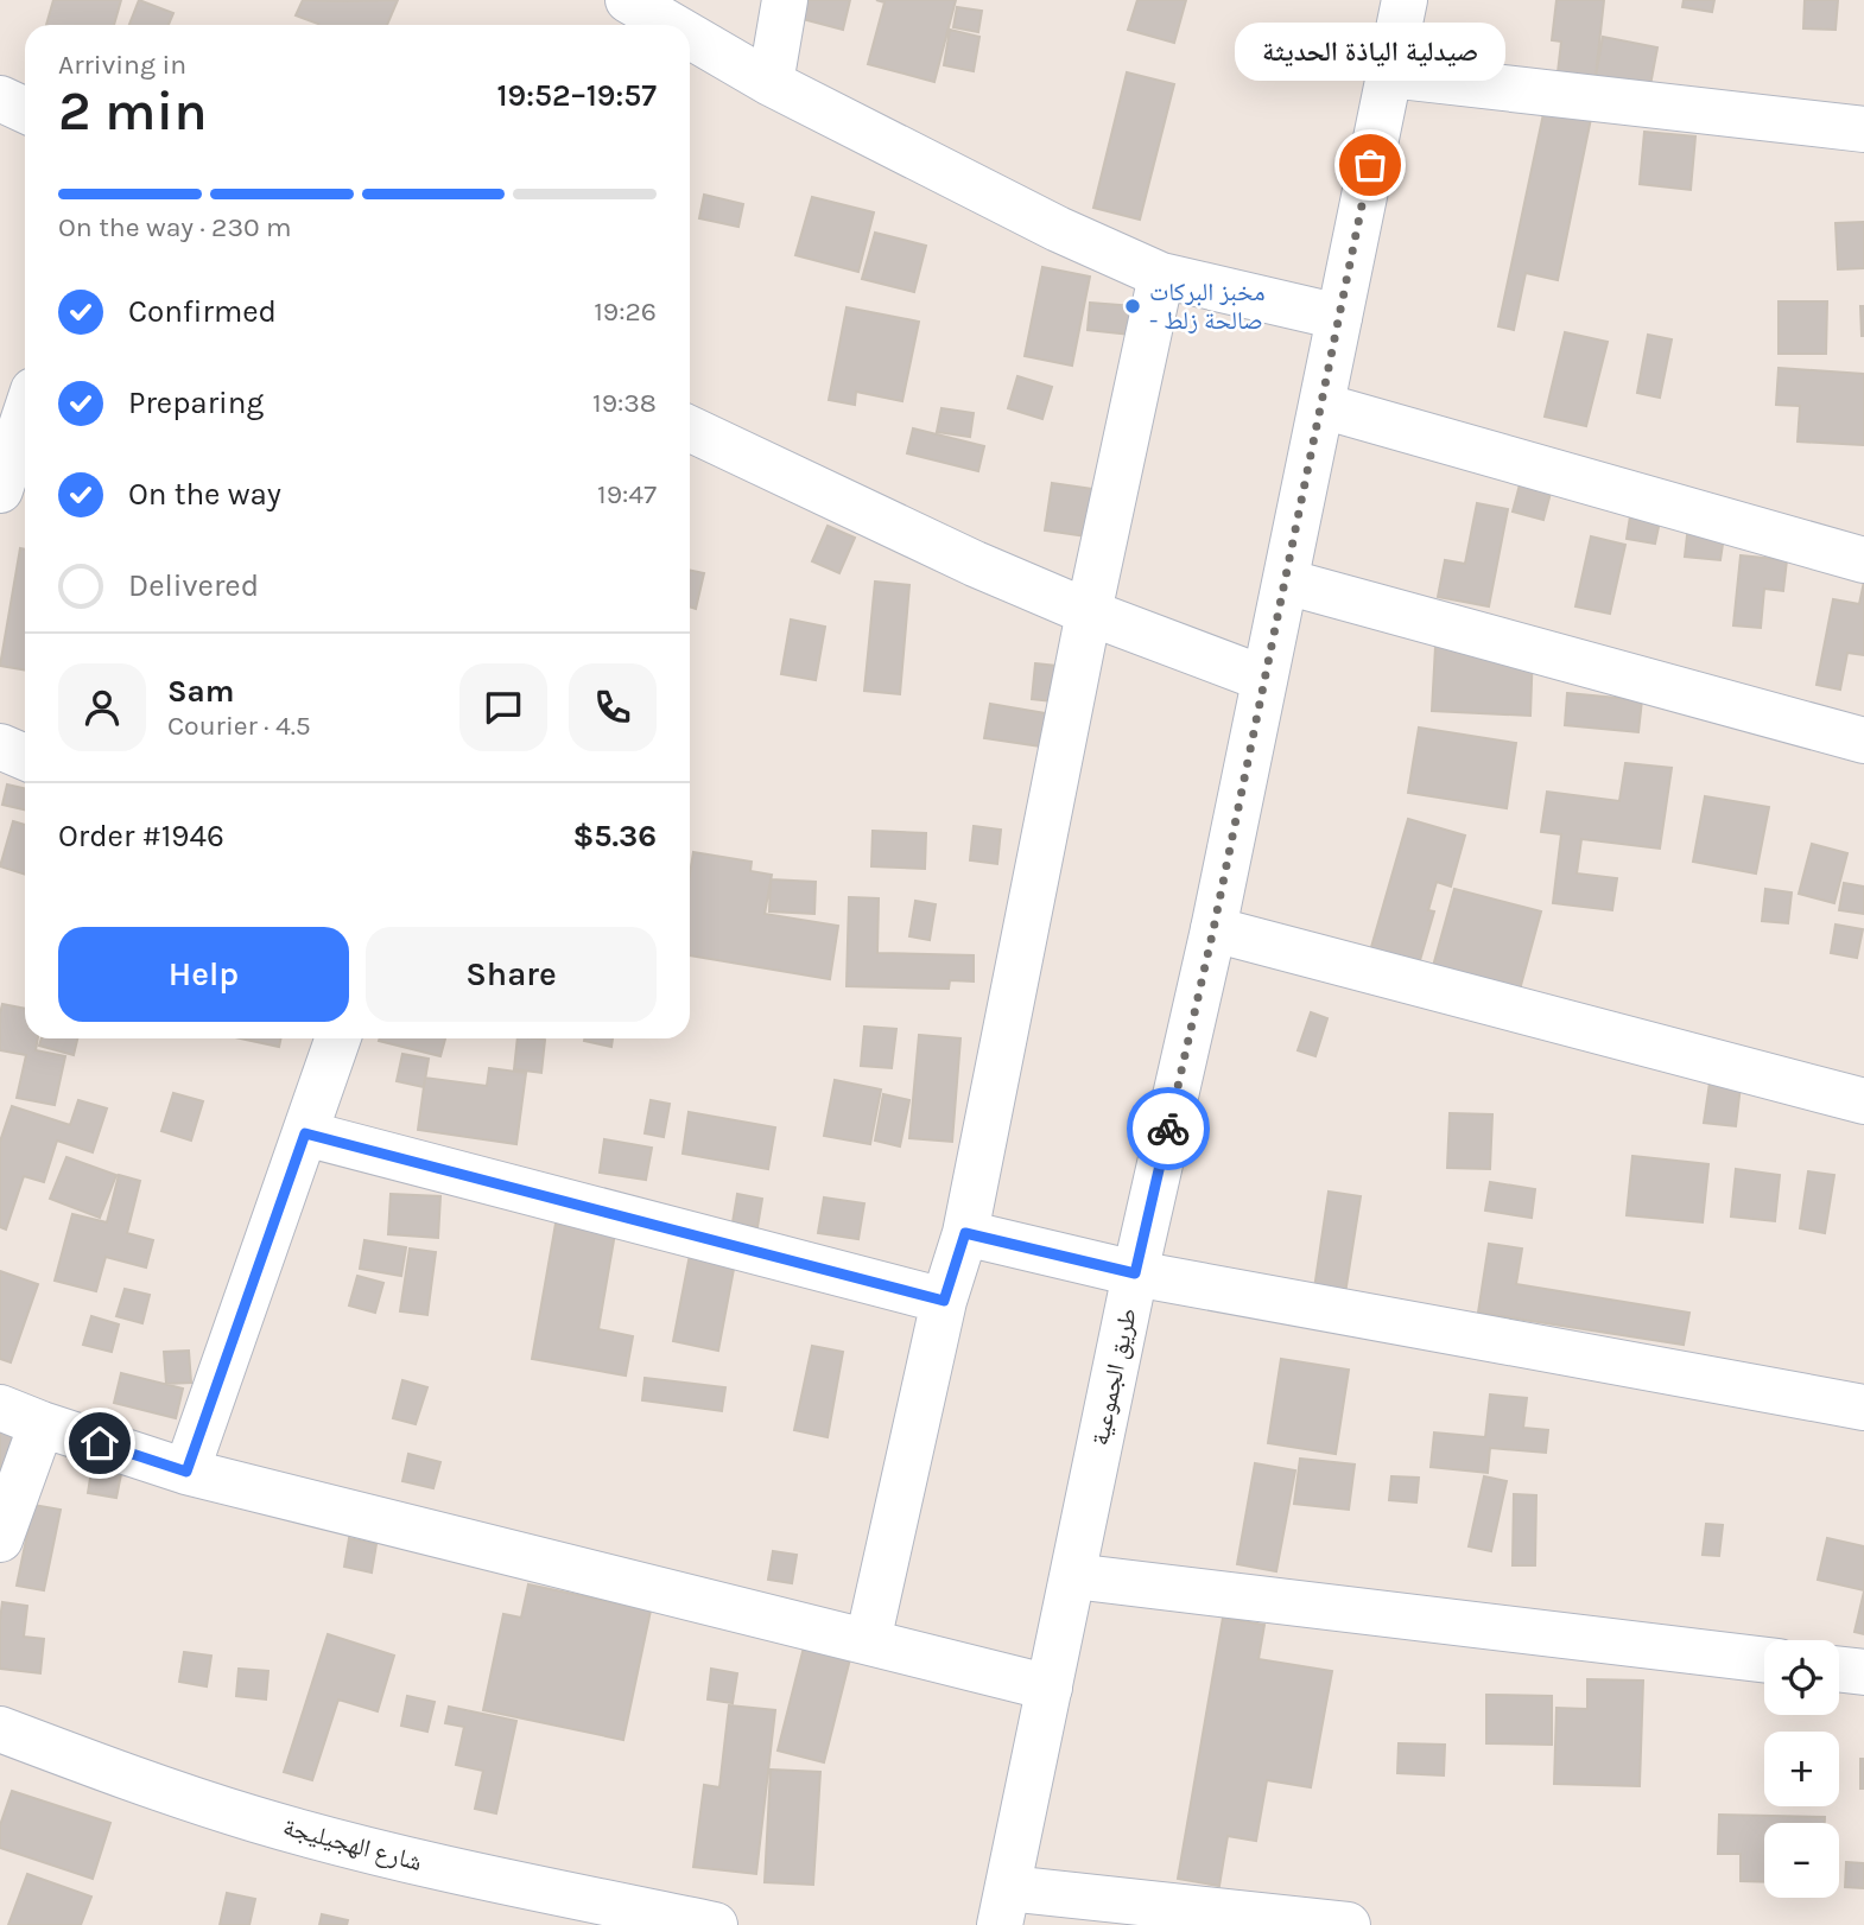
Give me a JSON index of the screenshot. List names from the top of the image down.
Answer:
{
  "streets": {
    "street": ["طريق الجموعية", "شارع الهجيليجة"]
  },
  "places": ["صيدلية الياذة الحديثة", "مخبز البركات - صالحة زلط"],
  "page": {
    "bubble": "صيدلية الياذة الحديثة",
    "heading": ["2 min", "Arriving in", "19:52–19:57"],
    "panel": [
      "Sam",
      "Courier · 4.5",
      "Order #1946",
      "$5.36"
    ],
    "bar": "On the way · 230 m",
    "list": [
      ["Confirmed", "19:26"],
      ["Preparing", "19:38"],
      ["On the way", "19:47"],
      "Delivered"
    ],
    "buttons": ["Help", "Share"],
    "map_buttons": ["+", "−"]
  }
}
